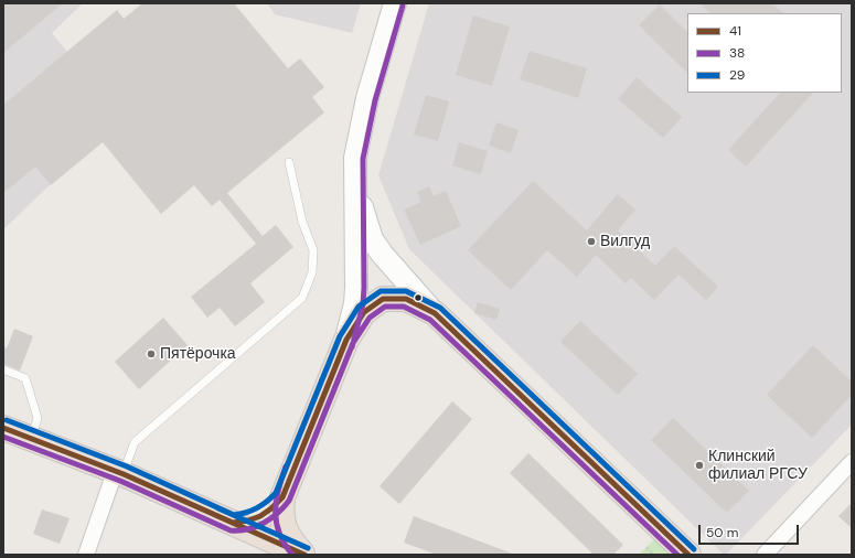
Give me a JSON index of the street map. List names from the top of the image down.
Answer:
{
  "places": ["Вилгуд", "Пятёрочка", "Клинский филиал РГСУ"],
  "lines": ["transit line 38", "transit line 29", "transit line 41"],
  "legend": ["41", "38", "29"],
  "scale_bar": "50 m"
}
